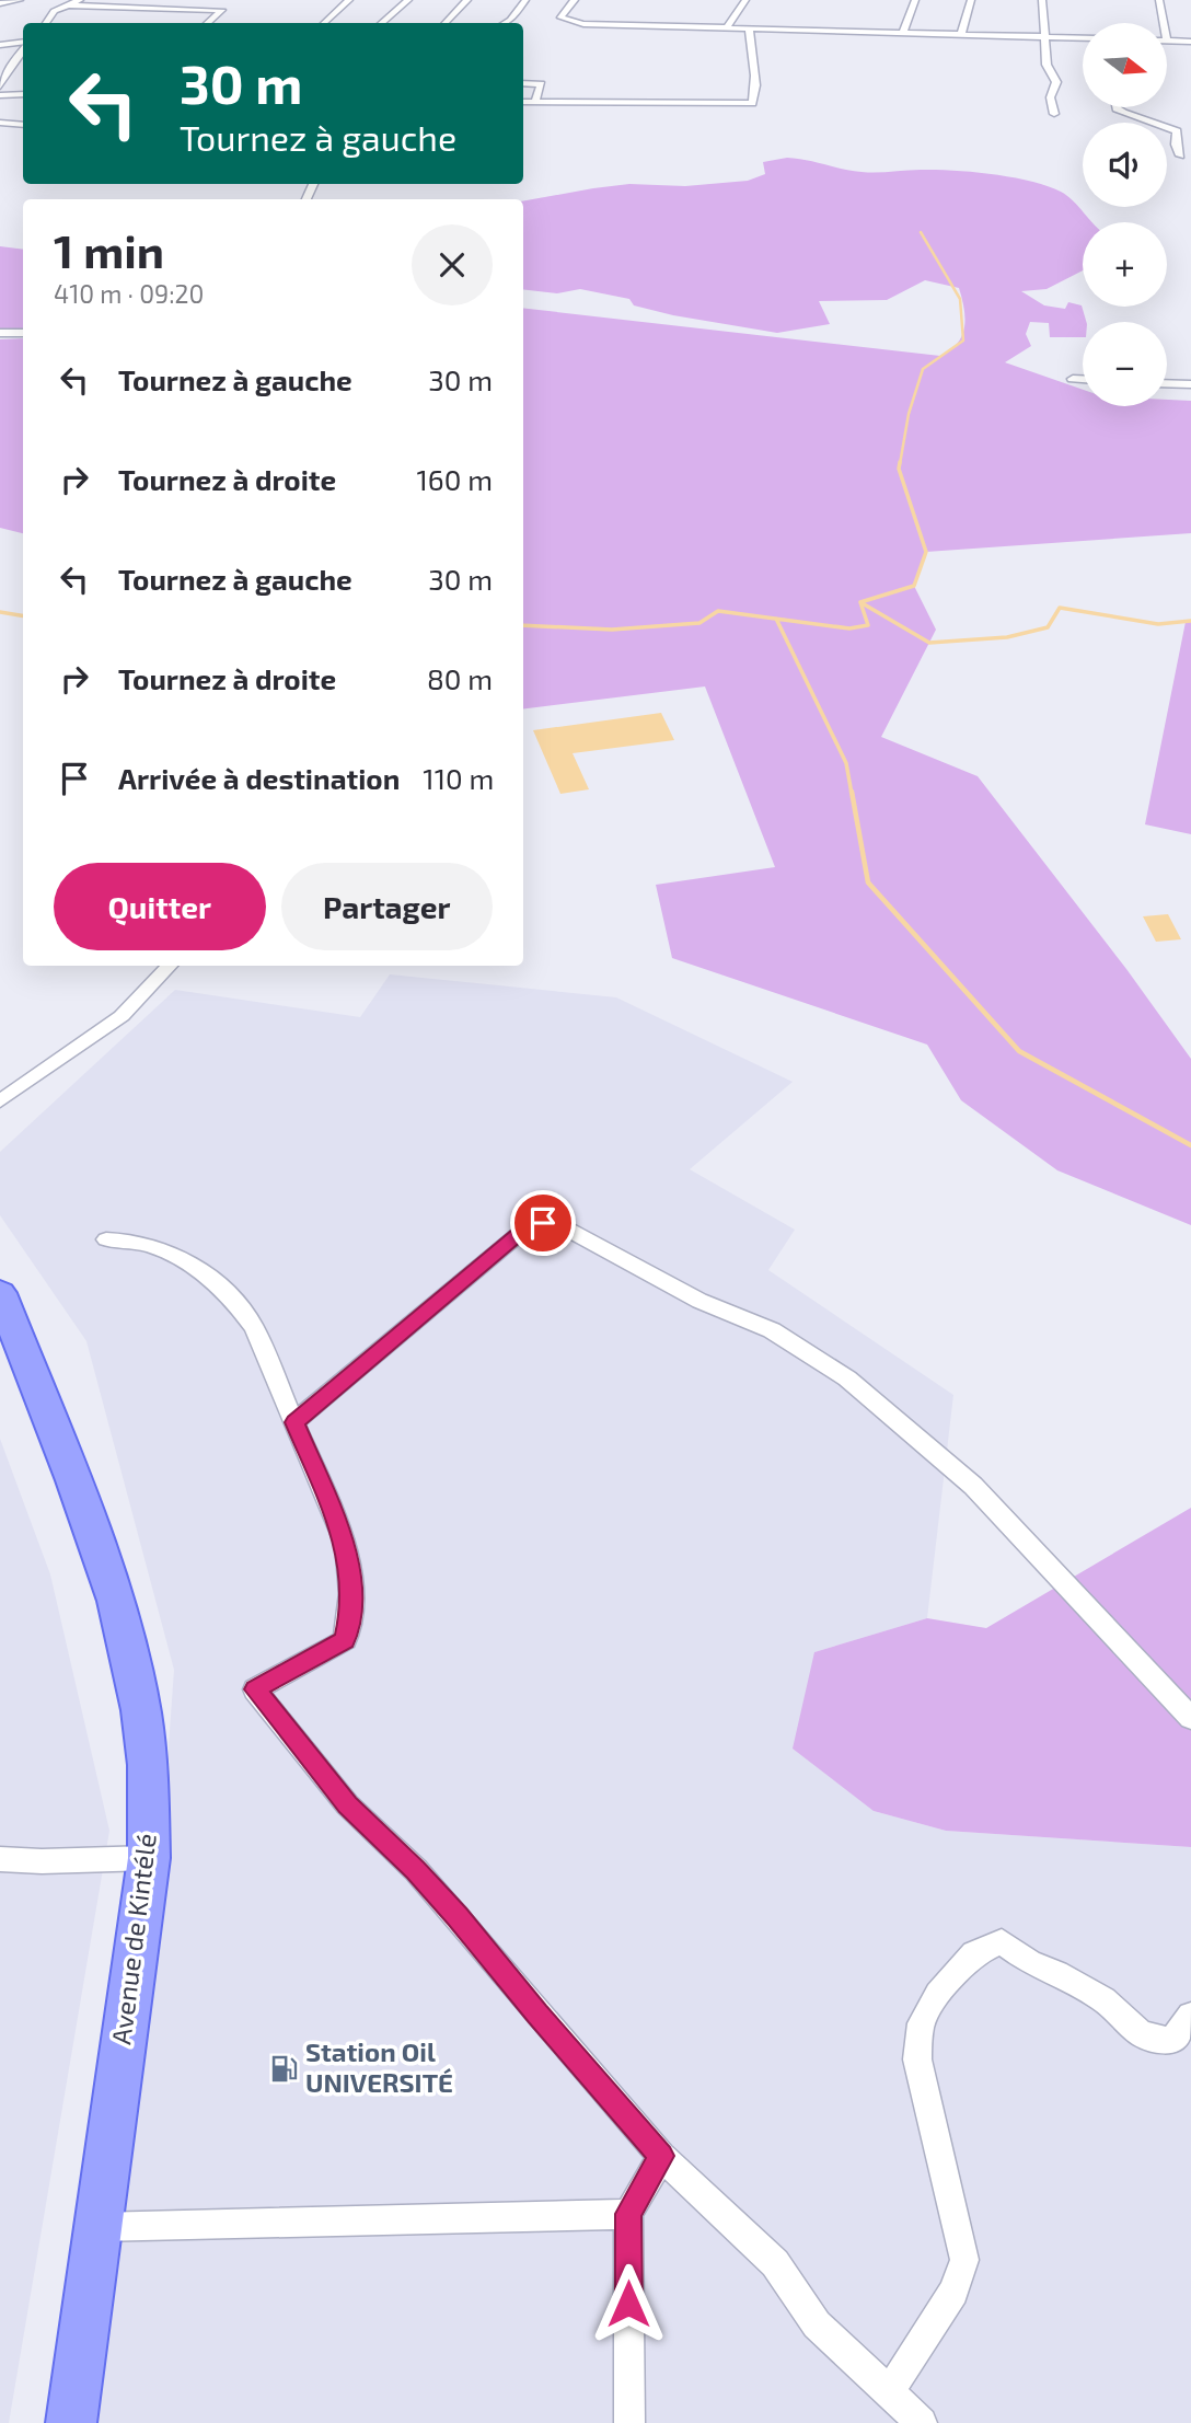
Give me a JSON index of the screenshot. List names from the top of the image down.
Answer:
{
  "streets": {
    "main road": ["Avenue de Kintélé"]
  },
  "places": {
    "fuel station": ["Station Oil UNIVERSITÉ"]
  },
  "north": "right",
  "page": {
    "map_buttons": ["+", "−"],
    "turn": ["30 m", "Tournez à gauche"],
    "heading": ["1 min", "410 m · 09:20"],
    "list": [
      {
        "name": "Tournez à gauche",
        "value": "30 m"
      },
      {
        "name": "Tournez à droite",
        "value": "160 m"
      },
      {
        "name": "Tournez à gauche",
        "value": "30 m"
      },
      {
        "name": "Tournez à droite",
        "value": "80 m"
      },
      {
        "name": "Arrivée à destination",
        "value": "110 m"
      }
    ],
    "buttons": ["Quitter", "Partager"]
  }
}
